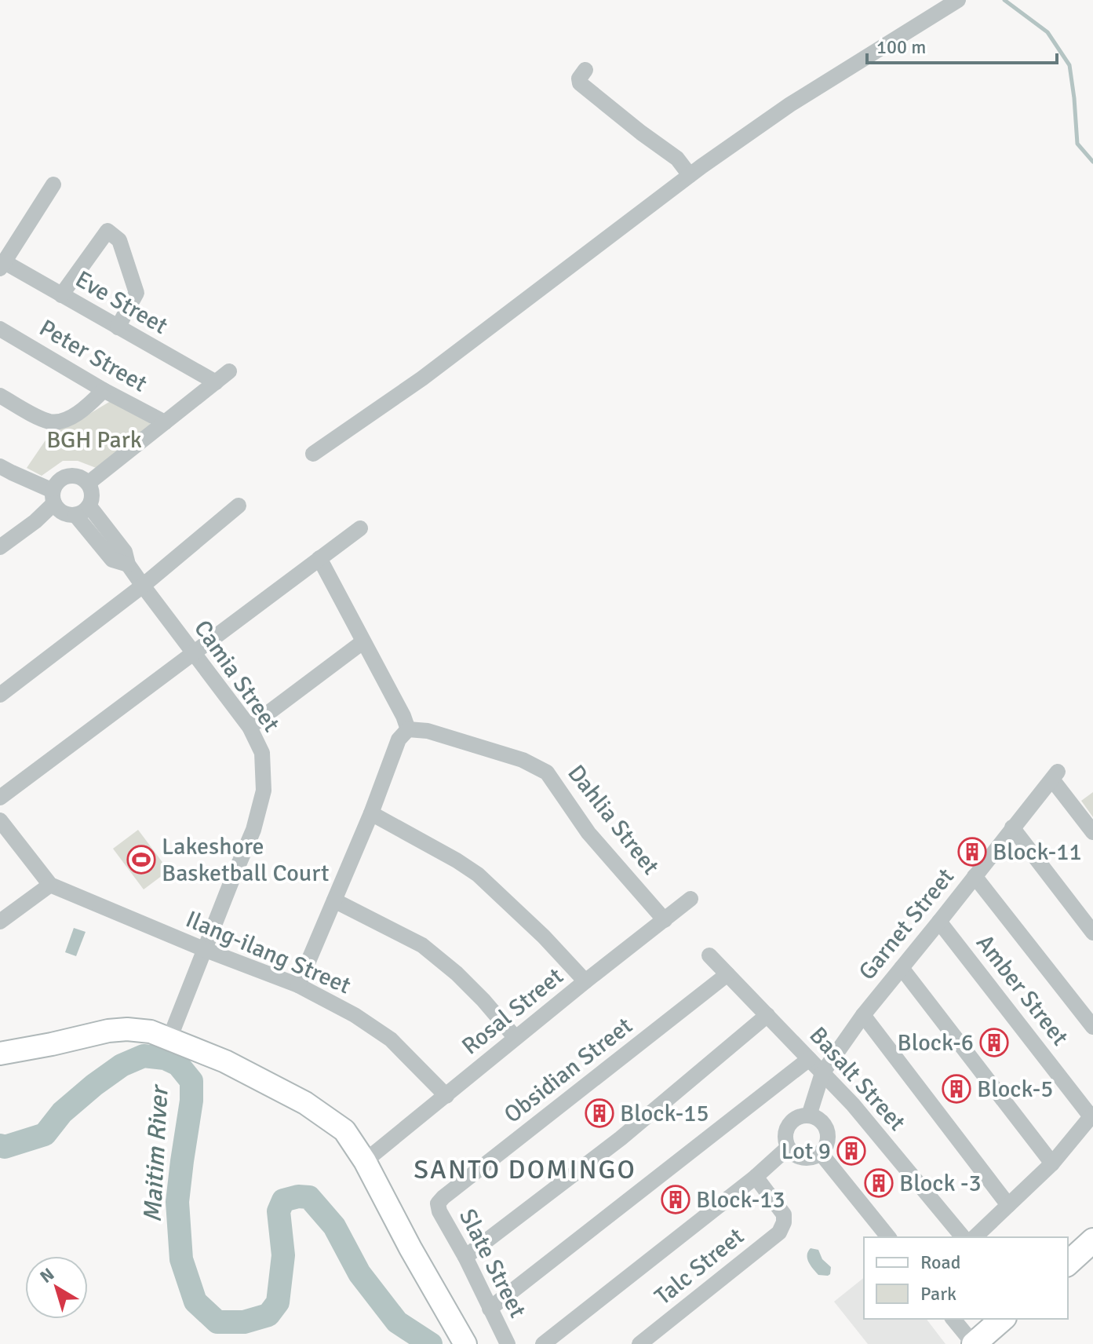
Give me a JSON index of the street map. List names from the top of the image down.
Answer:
{
  "streets": {
    "street": [
      "Eve Street",
      "Peter Street",
      "Camia Street",
      "Dahlia Street",
      "Garnet Street",
      "Ilang-ilang Street",
      "Amber Street",
      "Rosal Street",
      "Obsidian Street",
      "Basalt Street",
      "Slate Street",
      "Talc Street"
    ]
  },
  "crossings": [
    ["Camia Street", "Ilang-ilang Street"],
    ["Dahlia Street", "Rosal Street"],
    ["Garnet Street", "Amber Street"],
    ["Garnet Street", "Basalt Street"],
    ["Ilang-ilang Street", "Rosal Street"],
    ["Obsidian Street", "Basalt Street"],
    ["Obsidian Street", "Slate Street"]
  ],
  "districts": ["SANTO DOMINGO"],
  "water": ["Maitim River"],
  "parks": ["BGH Park"],
  "places": {
    "building": [
      "Block-11",
      "Block-6",
      "Block-5",
      "Block-15",
      "Lot 9",
      "Block -3",
      "Block-13"
    ],
    "sports": ["Lakeshore Basketball Court"]
  },
  "legend": ["Road", "Park"],
  "scale_bar": "100 m",
  "north": "top left"
}
